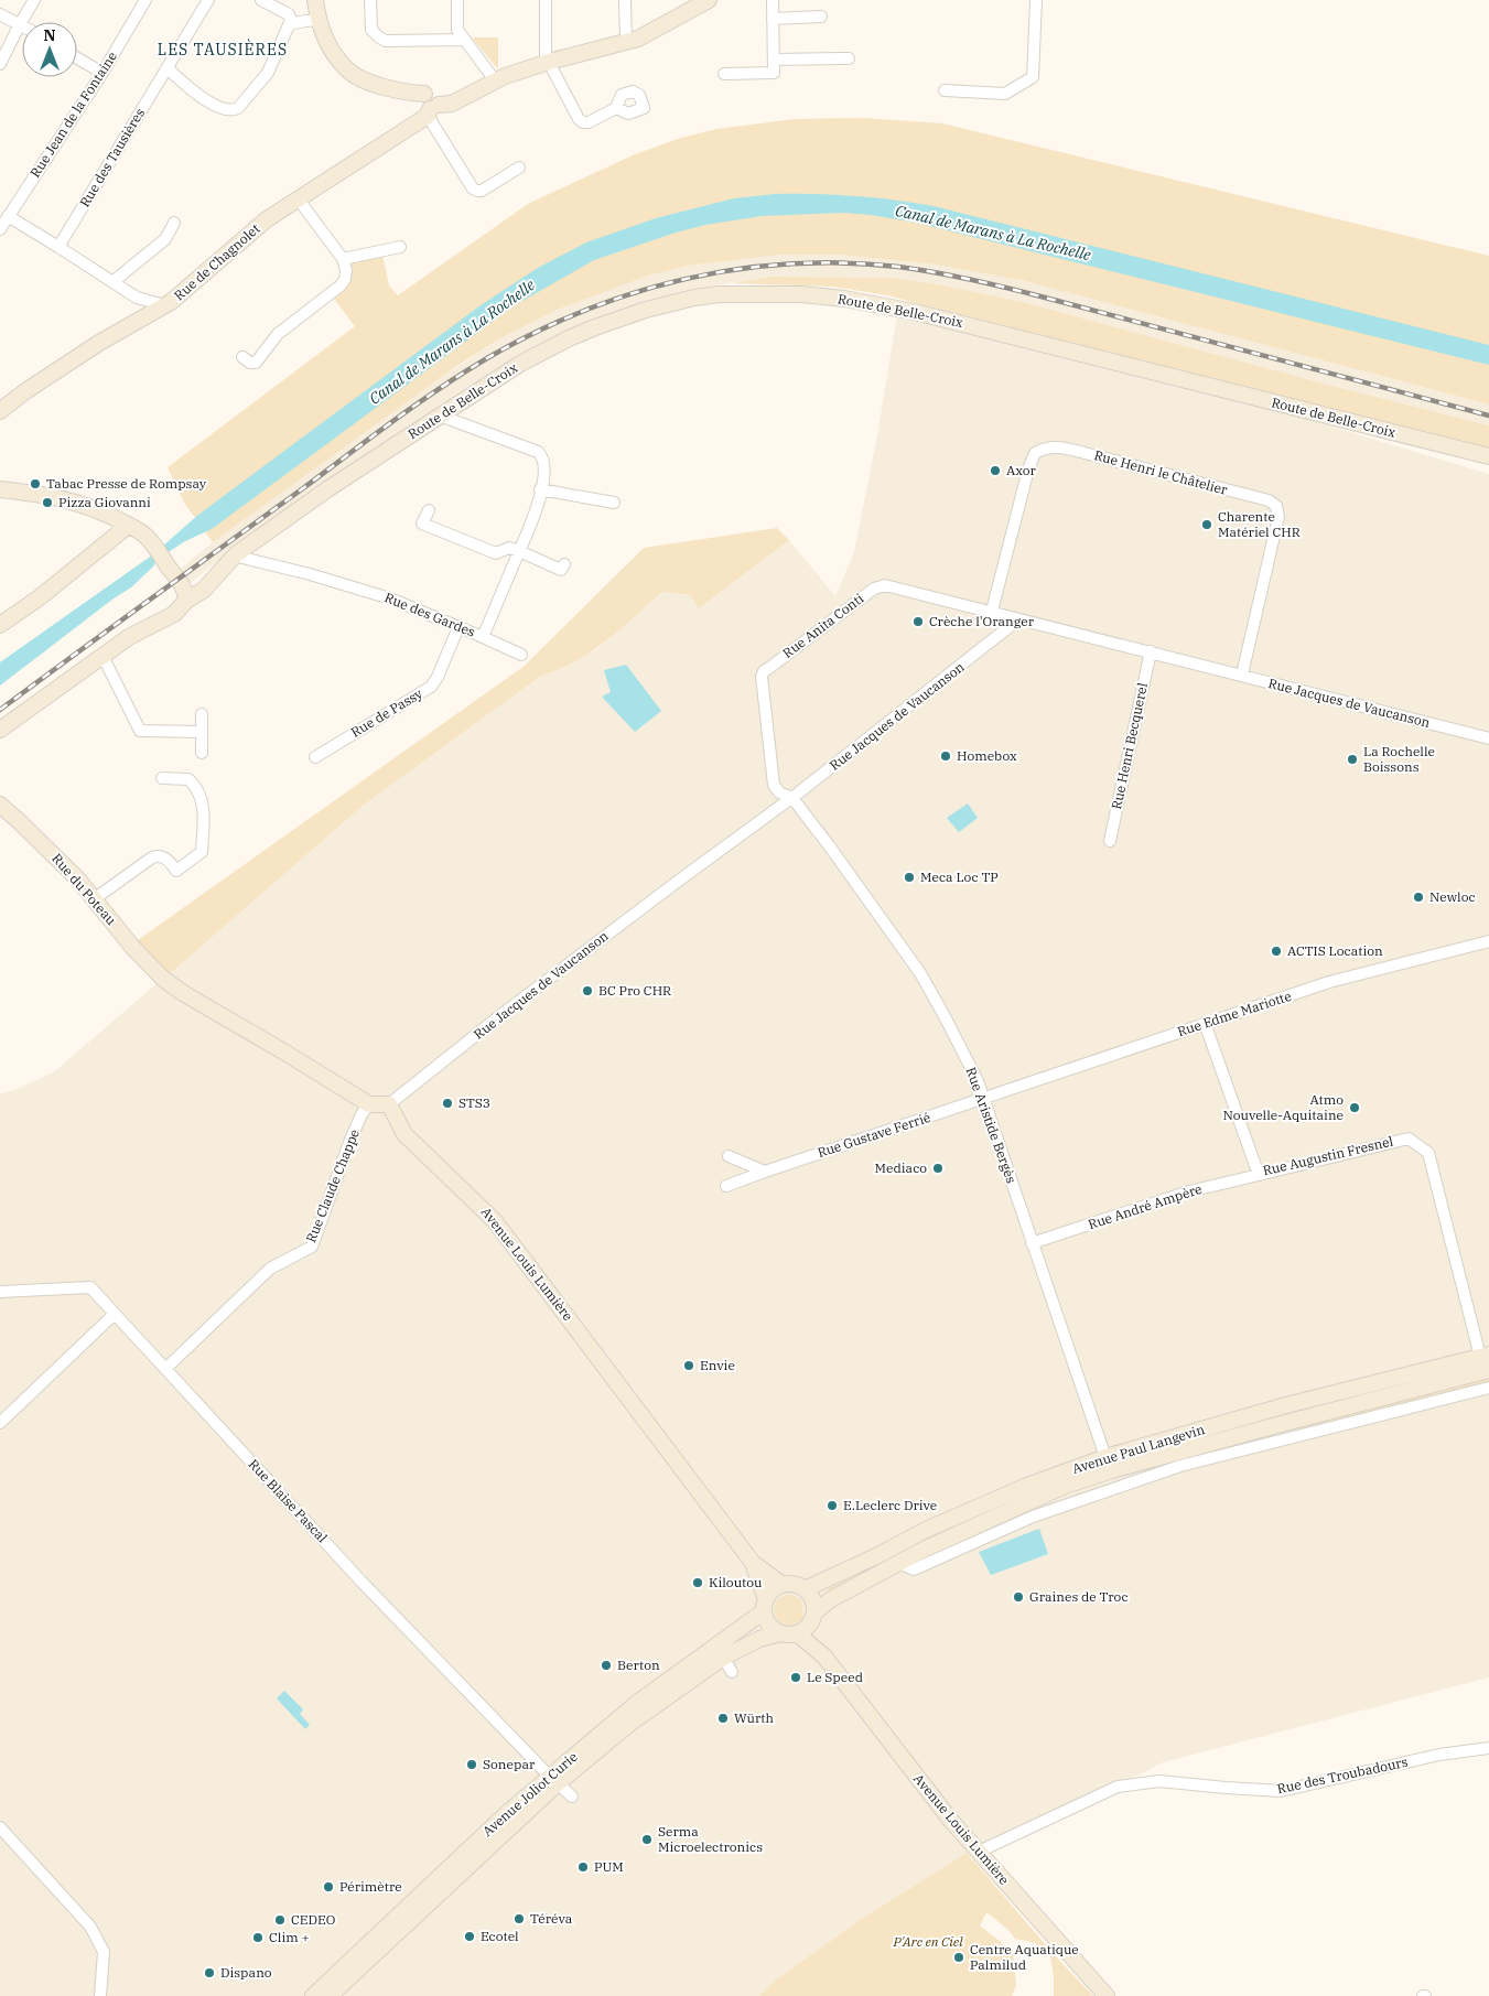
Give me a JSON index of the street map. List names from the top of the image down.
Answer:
{
  "streets": {
    "street": [
      "Rue Jean de la Fontaine",
      "Rue des Tausières",
      "Rue de Chagnolet",
      "Route de Belle-Croix",
      "Rue Henri le Châtelier",
      "Rue des Gardes",
      "Rue Anita Conti",
      "Rue Jacques de Vaucanson",
      "Rue de Passy",
      "Rue Henri Becquerel",
      "Rue du Poteau",
      "Rue Edme Mariotte",
      "Rue Aristide Bergès",
      "Rue Gustave Ferrié",
      "Rue Augustin Fresnel",
      "Rue Claude Chappe",
      "Rue André Ampère",
      "Avenue Louis Lumière",
      "Avenue Paul Langevin",
      "Rue Blaise Pascal",
      "Rue des Troubadours",
      "Avenue Joliot Curie"
    ]
  },
  "crossings": [
    ["Route de Belle-Croix", "Rue des Gardes"],
    ["Rue Henri le Châtelier", "Rue Anita Conti"],
    ["Rue Henri le Châtelier", "Rue Jacques de Vaucanson"],
    ["Rue des Gardes", "Rue de Passy"],
    ["Rue Anita Conti", "Rue Jacques de Vaucanson"],
    ["Rue Anita Conti", "Rue Aristide Bergès"],
    ["Rue Jacques de Vaucanson", "Rue Henri Becquerel"],
    ["Rue Jacques de Vaucanson", "Rue Aristide Bergès"],
    ["Rue Jacques de Vaucanson", "Avenue Louis Lumière"],
    ["Rue du Poteau", "Rue Claude Chappe"],
    ["Rue Edme Mariotte", "Rue Aristide Bergès"],
    ["Rue Edme Mariotte", "Rue Gustave Ferrié"],
    ["Rue Edme Mariotte", "Rue Augustin Fresnel"],
    ["Rue Aristide Bergès", "Rue Gustave Ferrié"],
    ["Rue Aristide Bergès", "Rue André Ampère"],
    ["Rue Aristide Bergès", "Avenue Paul Langevin"],
    ["Rue Augustin Fresnel", "Rue André Ampère"],
    ["Rue Augustin Fresnel", "Avenue Paul Langevin"],
    ["Rue Claude Chappe", "Rue Blaise Pascal"],
    ["Avenue Louis Lumière", "Avenue Paul Langevin"],
    ["Avenue Louis Lumière", "Rue des Troubadours"],
    ["Avenue Louis Lumière", "Avenue Joliot Curie"],
    ["Avenue Paul Langevin", "Avenue Joliot Curie"],
    ["Rue Blaise Pascal", "Avenue Joliot Curie"]
  ],
  "districts": ["LES TAUSIÈRES"],
  "water": ["Canal de Marans à La Rochelle"],
  "parks": ["P'Arc en Ciel"],
  "places": [
    "Axor",
    "Tabac Presse de Rompsay",
    "Pizza Giovanni",
    "Charente Matériel CHR",
    "Crèche l'Oranger",
    "Homebox",
    "La Rochelle Boissons",
    "Meca Loc TP",
    "Newloc",
    "ACTIS Location",
    "BC Pro CHR",
    "STS3",
    "Atmo Nouvelle-Aquitaine",
    "Mediaco",
    "Envie",
    "E.Leclerc Drive",
    "Kiloutou",
    "Graines de Troc",
    "Berton",
    "Le Speed",
    "Würth",
    "Sonepar",
    "Serma Microelectronics",
    "PUM",
    "Périmètre",
    "Téréva",
    "CEDEO",
    "Ecotel",
    "Clim +",
    "Centre Aquatique Palmilud",
    "Dispano"
  ],
  "north": "top"
}
